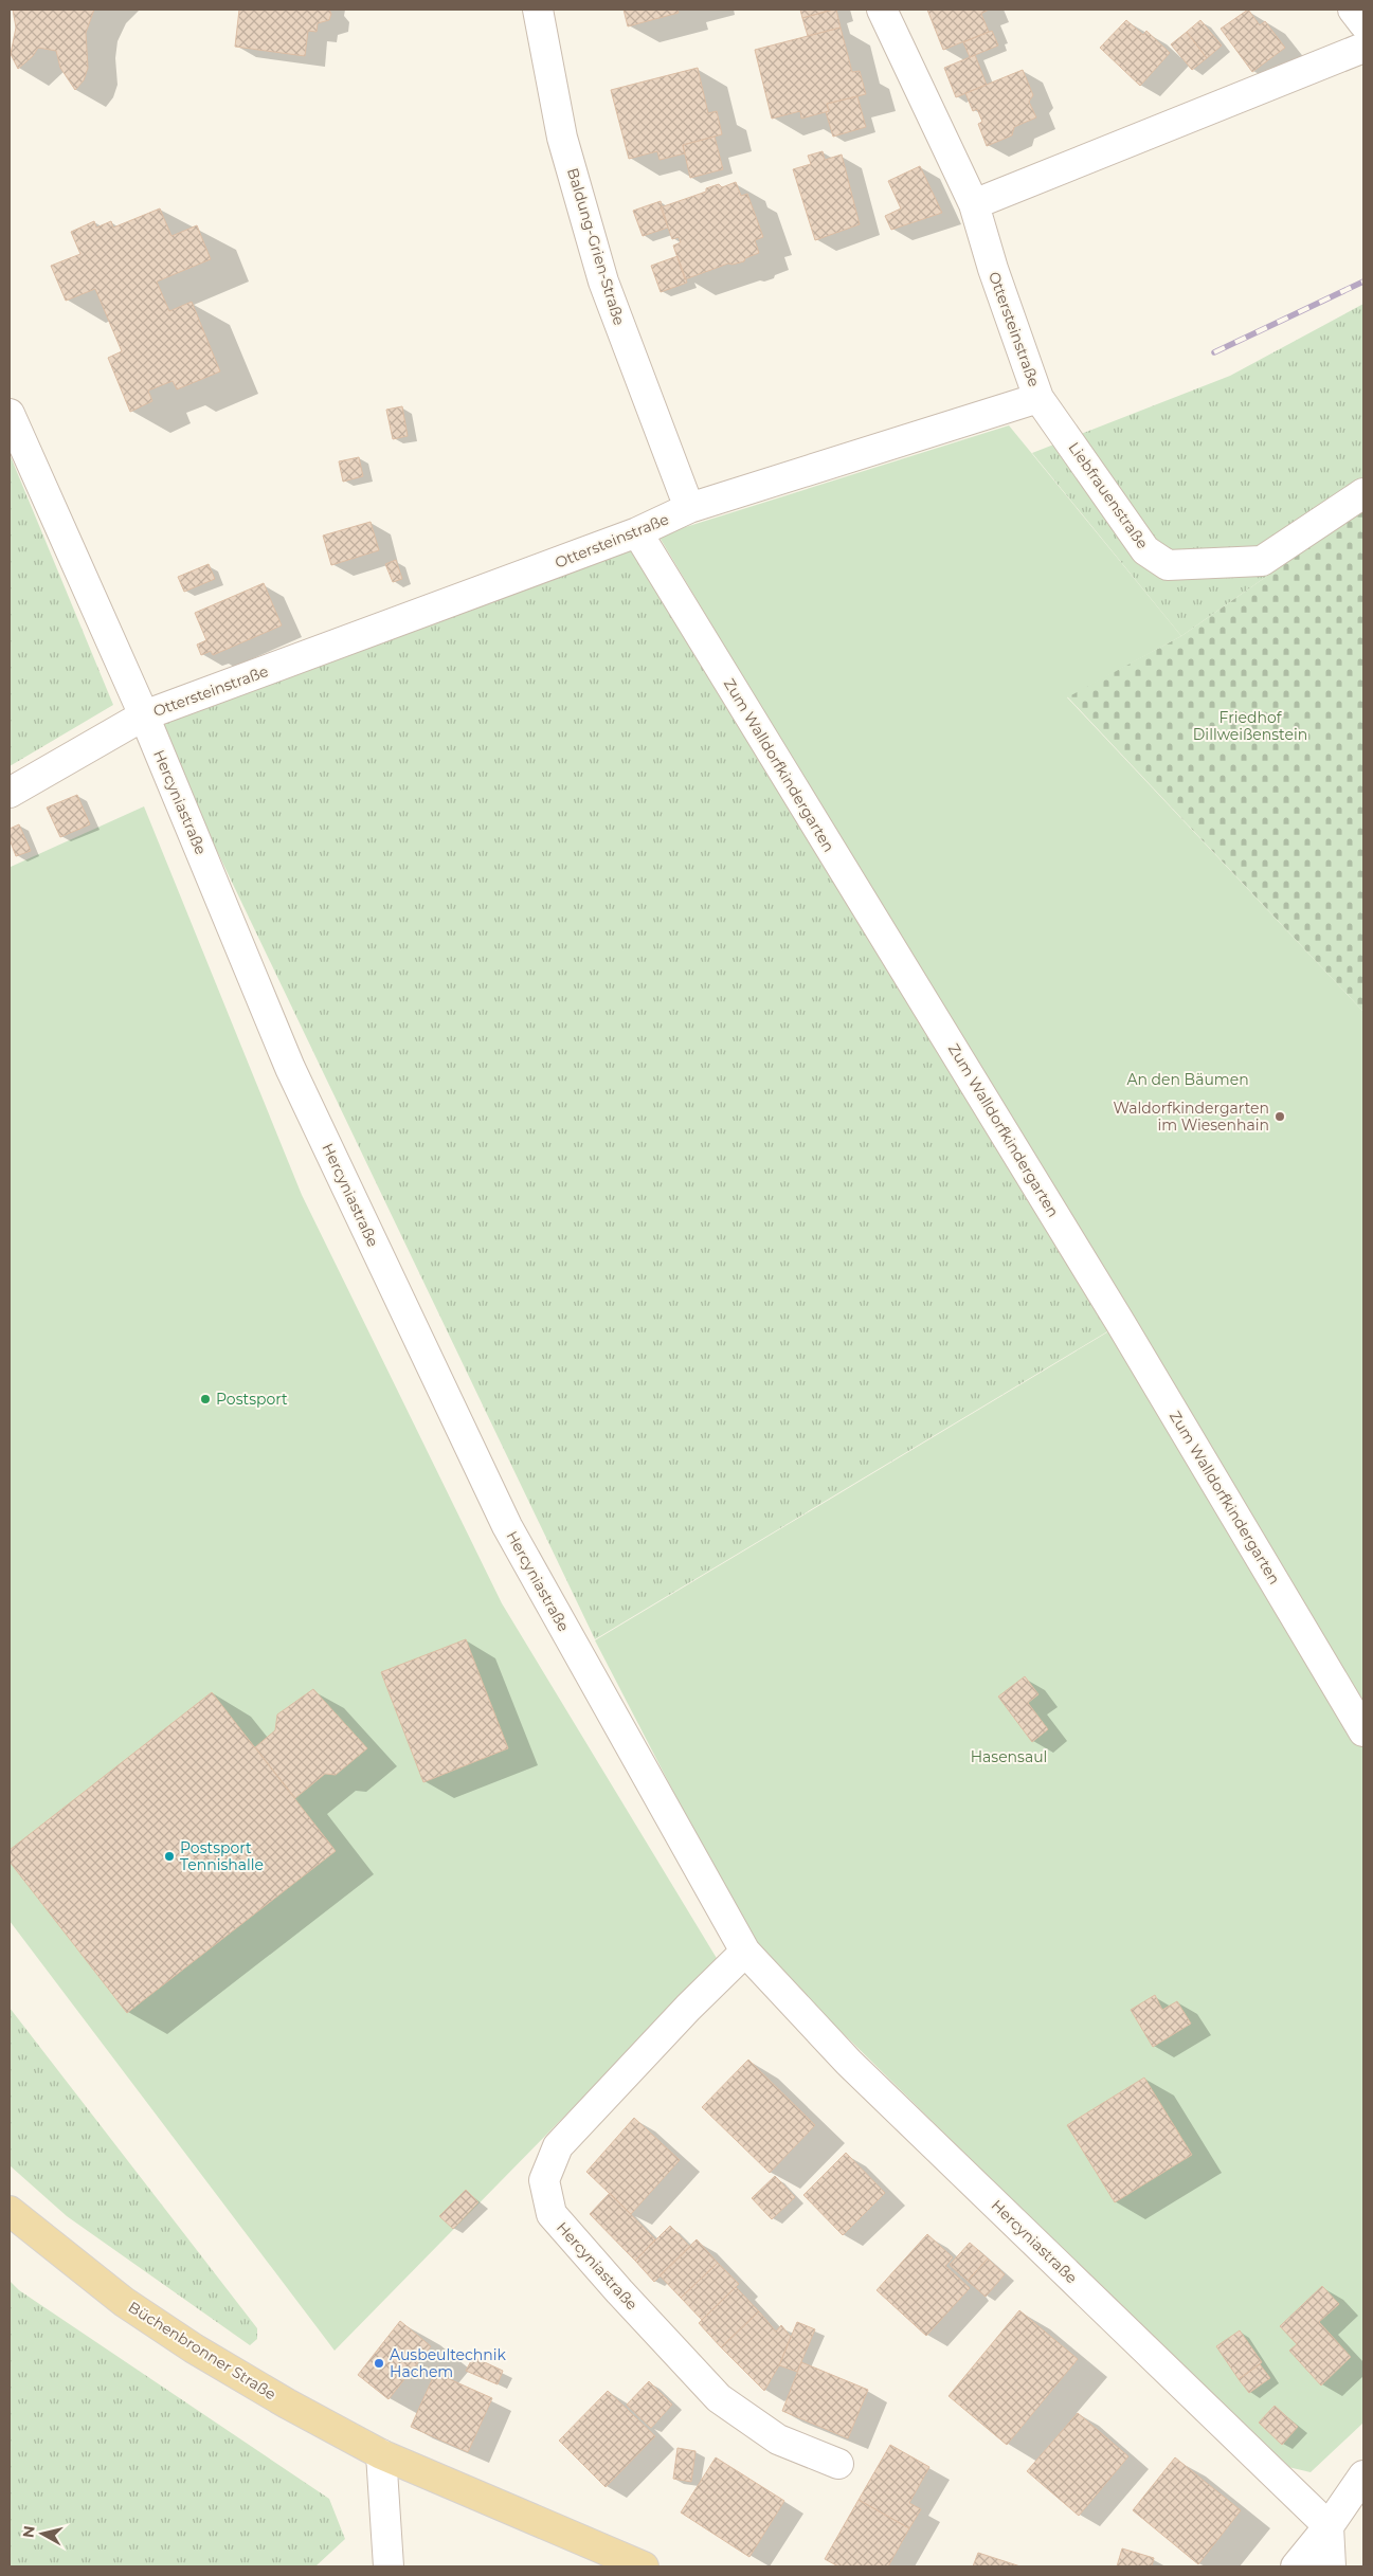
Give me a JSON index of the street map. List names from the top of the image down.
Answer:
{
  "streets": {
    "main road": ["Büchenbronner Straße"],
    "street": [
      "Baldung-Grien-Straße",
      "Ottersteinstraße",
      "Liebfrauenstraße",
      "Zum Walldorfkindergarten",
      "Hercyniastraße"
    ]
  },
  "crossings": [
    ["Baldung-Grien-Straße", "Ottersteinstraße"],
    ["Ottersteinstraße", "Liebfrauenstraße"],
    ["Ottersteinstraße", "Zum Walldorfkindergarten"],
    ["Ottersteinstraße", "Hercyniastraße"]
  ],
  "parks": ["Friedhof Dillweißenstein", "An den Bäumen", "Hasensaul"],
  "places": [
    "Waldorfkindergarten im Wiesenhain",
    "Postsport",
    "Postsport Tennishalle",
    "Ausbeultechnik Hachem"
  ],
  "north": "left"
}
